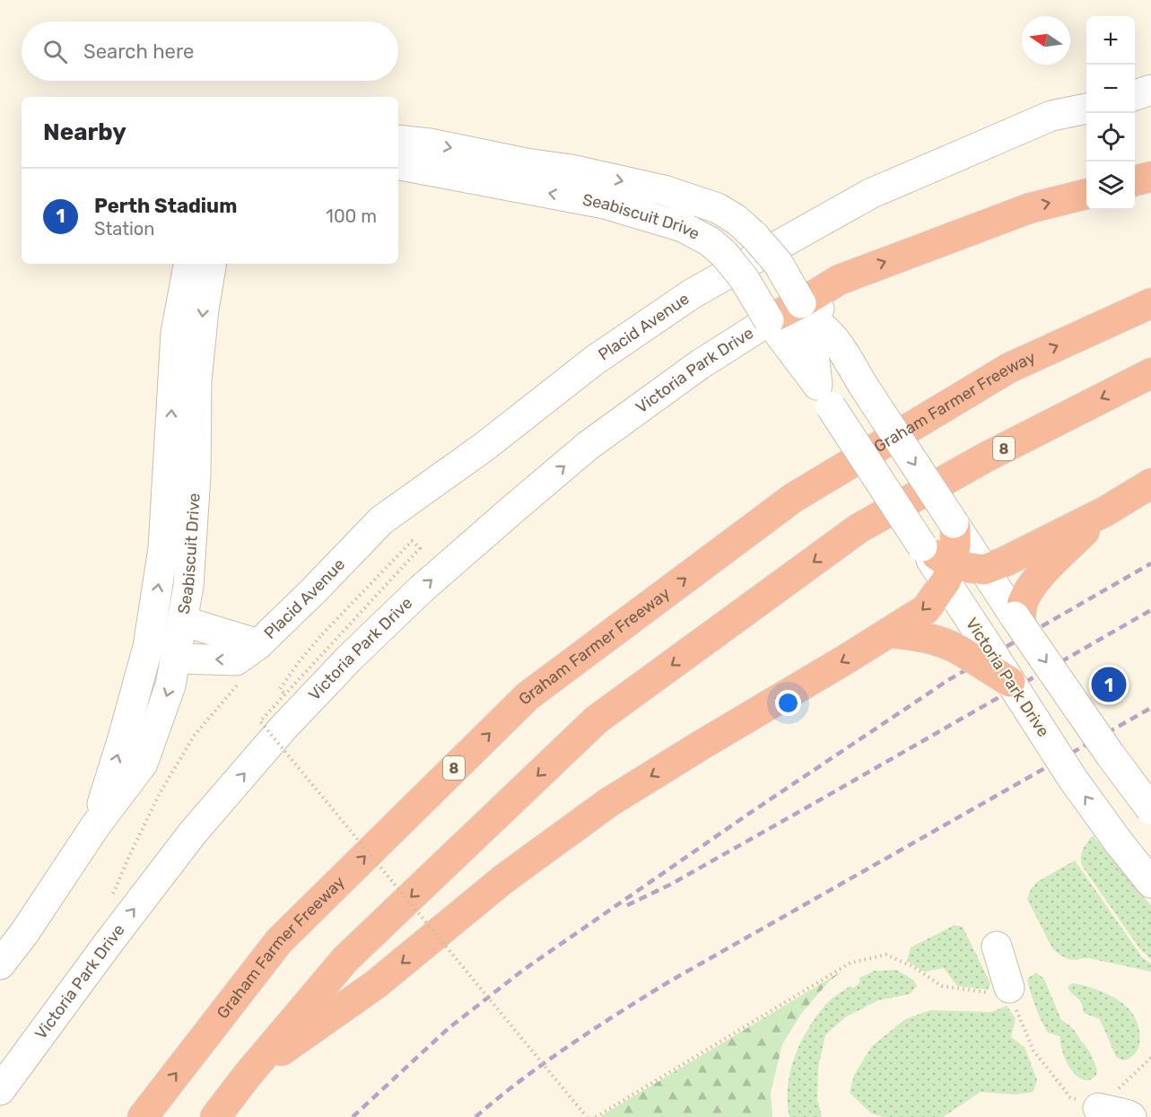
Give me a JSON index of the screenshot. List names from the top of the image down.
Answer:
{
  "streets": {
    "highway": ["Graham Farmer Freeway", "8"],
    "street": ["Seabiscuit Drive", "Placid Avenue", "Victoria Park Drive"]
  },
  "crossings": [
    ["Seabiscuit Drive", "Placid Avenue"],
    ["Seabiscuit Drive", "Victoria Park Drive"]
  ],
  "one_way": ["Victoria Park Drive"],
  "north": "left",
  "page": {
    "map_buttons": ["+", "−"],
    "search": "Search here",
    "heading": "Nearby",
    "list": [
      {
        "mark": "1",
        "name": "Perth Stadium",
        "note": "Station",
        "value": "100 m"
      }
    ],
    "pins": "1"
  }
}
